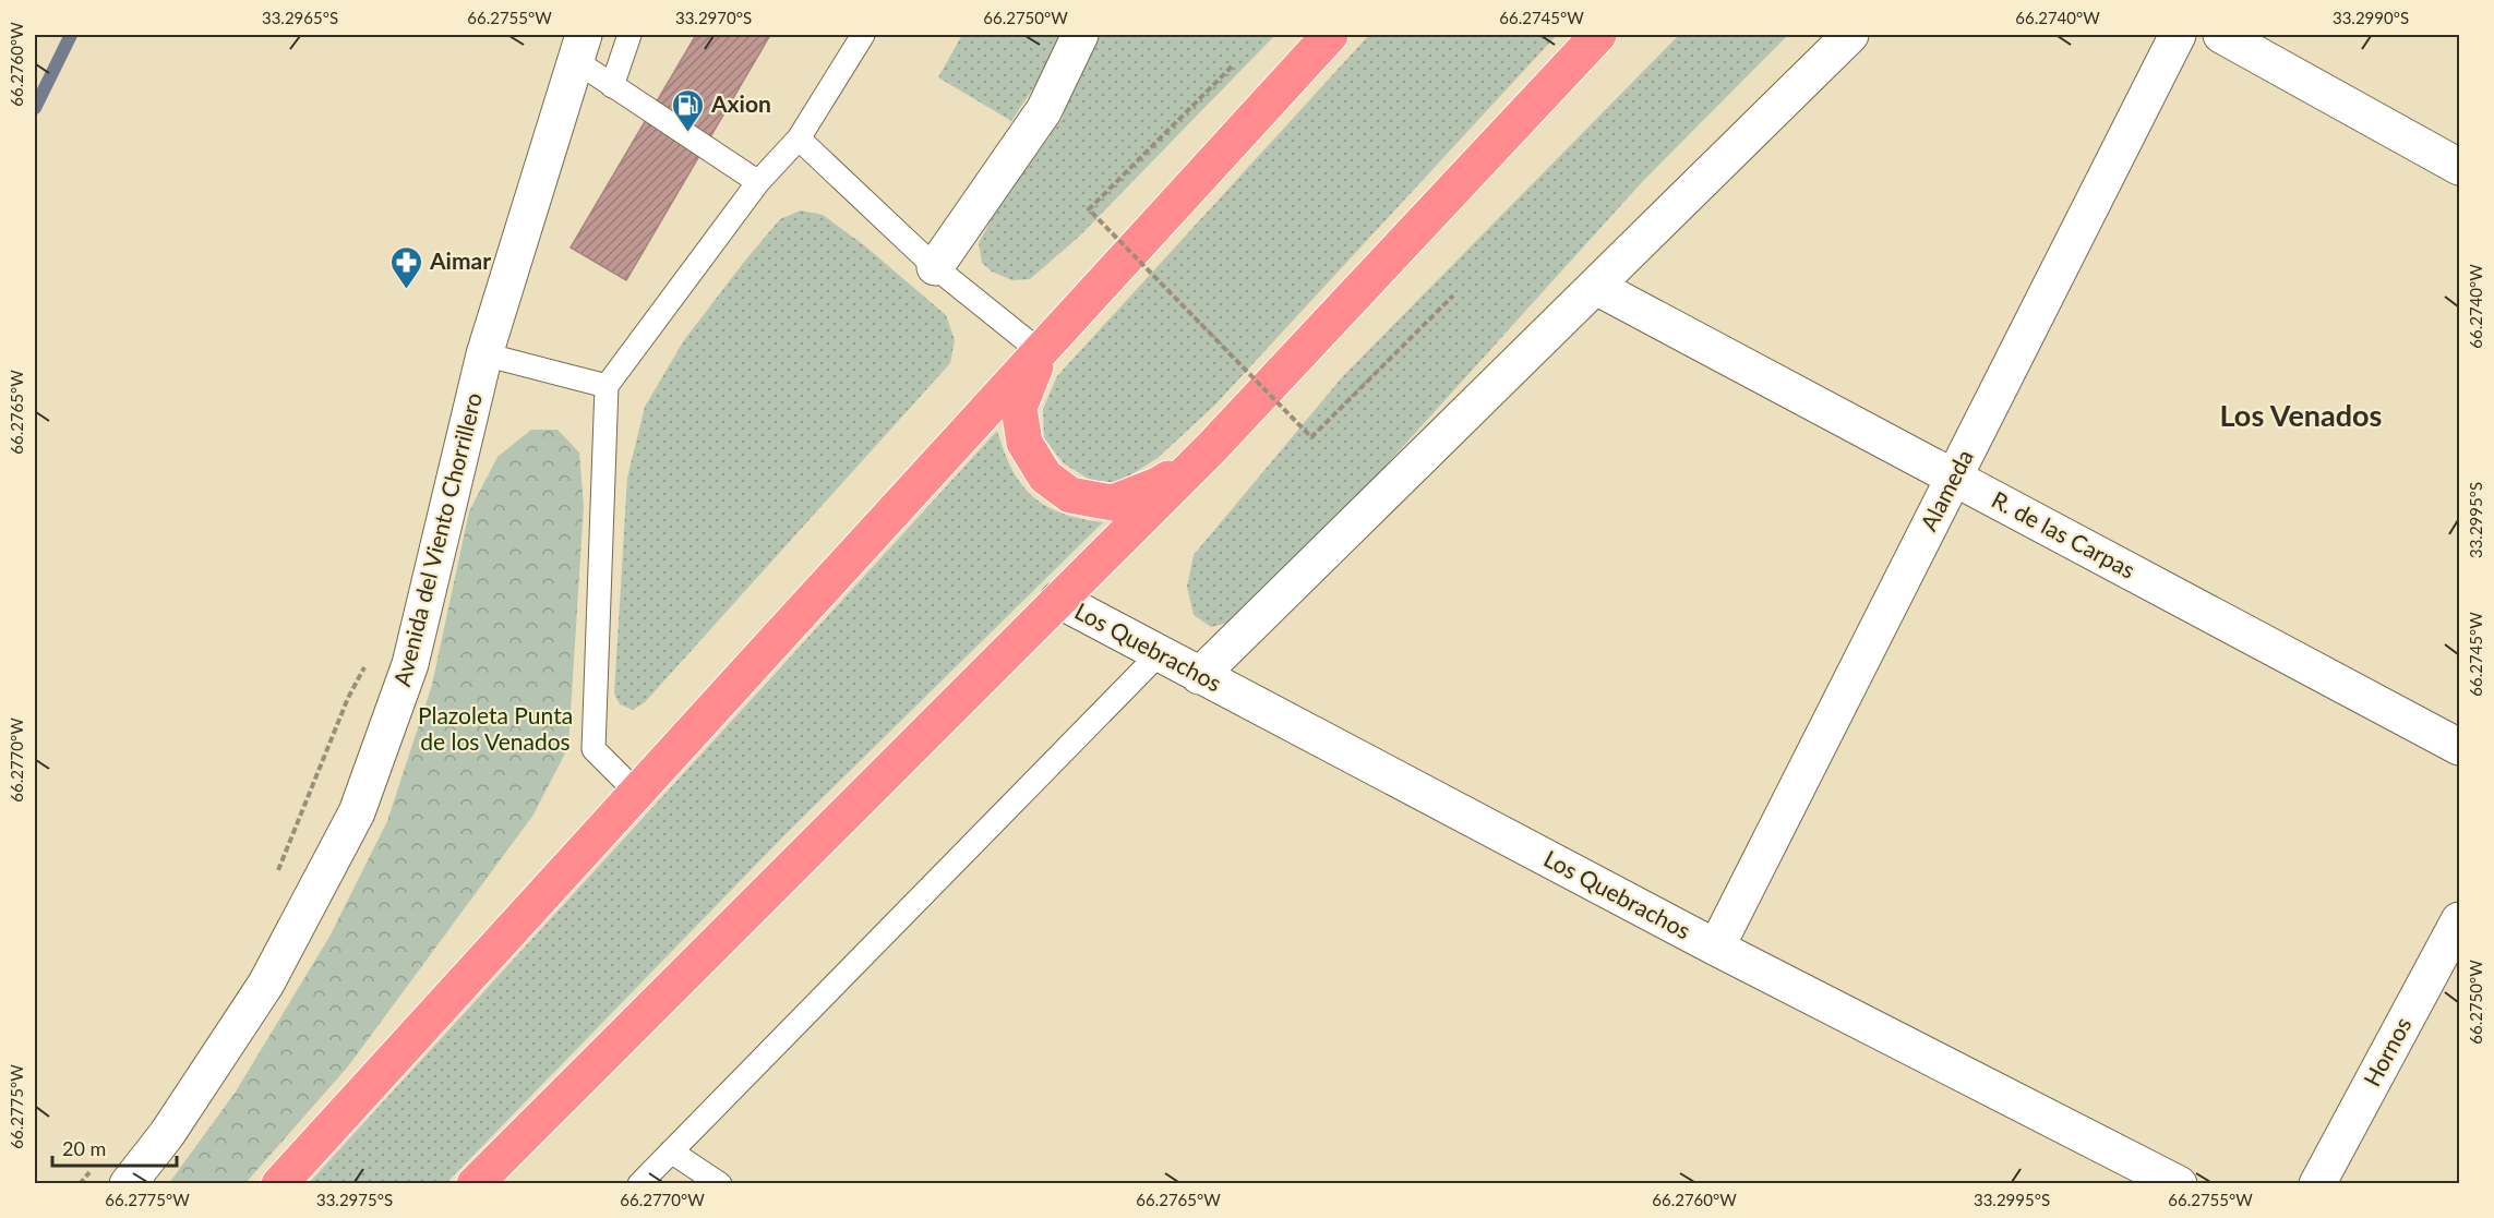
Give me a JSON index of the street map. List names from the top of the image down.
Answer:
{
  "streets": {
    "street": [
      "Alameda",
      "R. de las Carpas",
      "Avenida del Viento Chorrillero",
      "Los Quebrachos",
      "Hornos"
    ]
  },
  "crossings": [
    ["Alameda", "R. de las Carpas"],
    ["Alameda", "Los Quebrachos"]
  ],
  "districts": ["Los Venados"],
  "parks": ["Plazoleta Punta de los Venados"],
  "places": {
    "fuel station": ["Axion"],
    "pharmacy": ["Aimar"]
  },
  "scale_bar": "20 m",
  "coordinates": [
    "33.2965°S",
    "66.2755°W",
    "33.2970°S",
    "66.2750°W",
    "66.2745°W",
    "66.2740°W",
    "33.2990°S",
    "66.2760°W",
    "66.2765°W",
    "33.2995°S",
    "66.2770°W",
    "66.2775°W",
    "33.2975°S"
  ]
}
